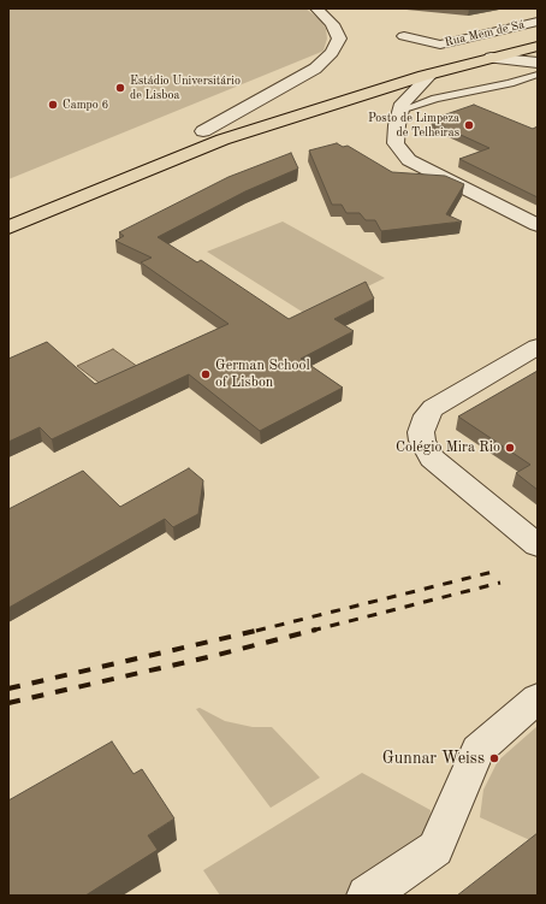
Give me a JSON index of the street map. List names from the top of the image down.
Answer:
{
  "streets": {
    "street": ["Rua Mem de Sá"]
  },
  "places": [
    "Estádio Universitário de Lisboa",
    "Campo 6",
    "Posto de Limpeza de Telheiras",
    "German School of Lisbon",
    "Colégio Mira Rio",
    "Gunnar Weiss"
  ]
}
